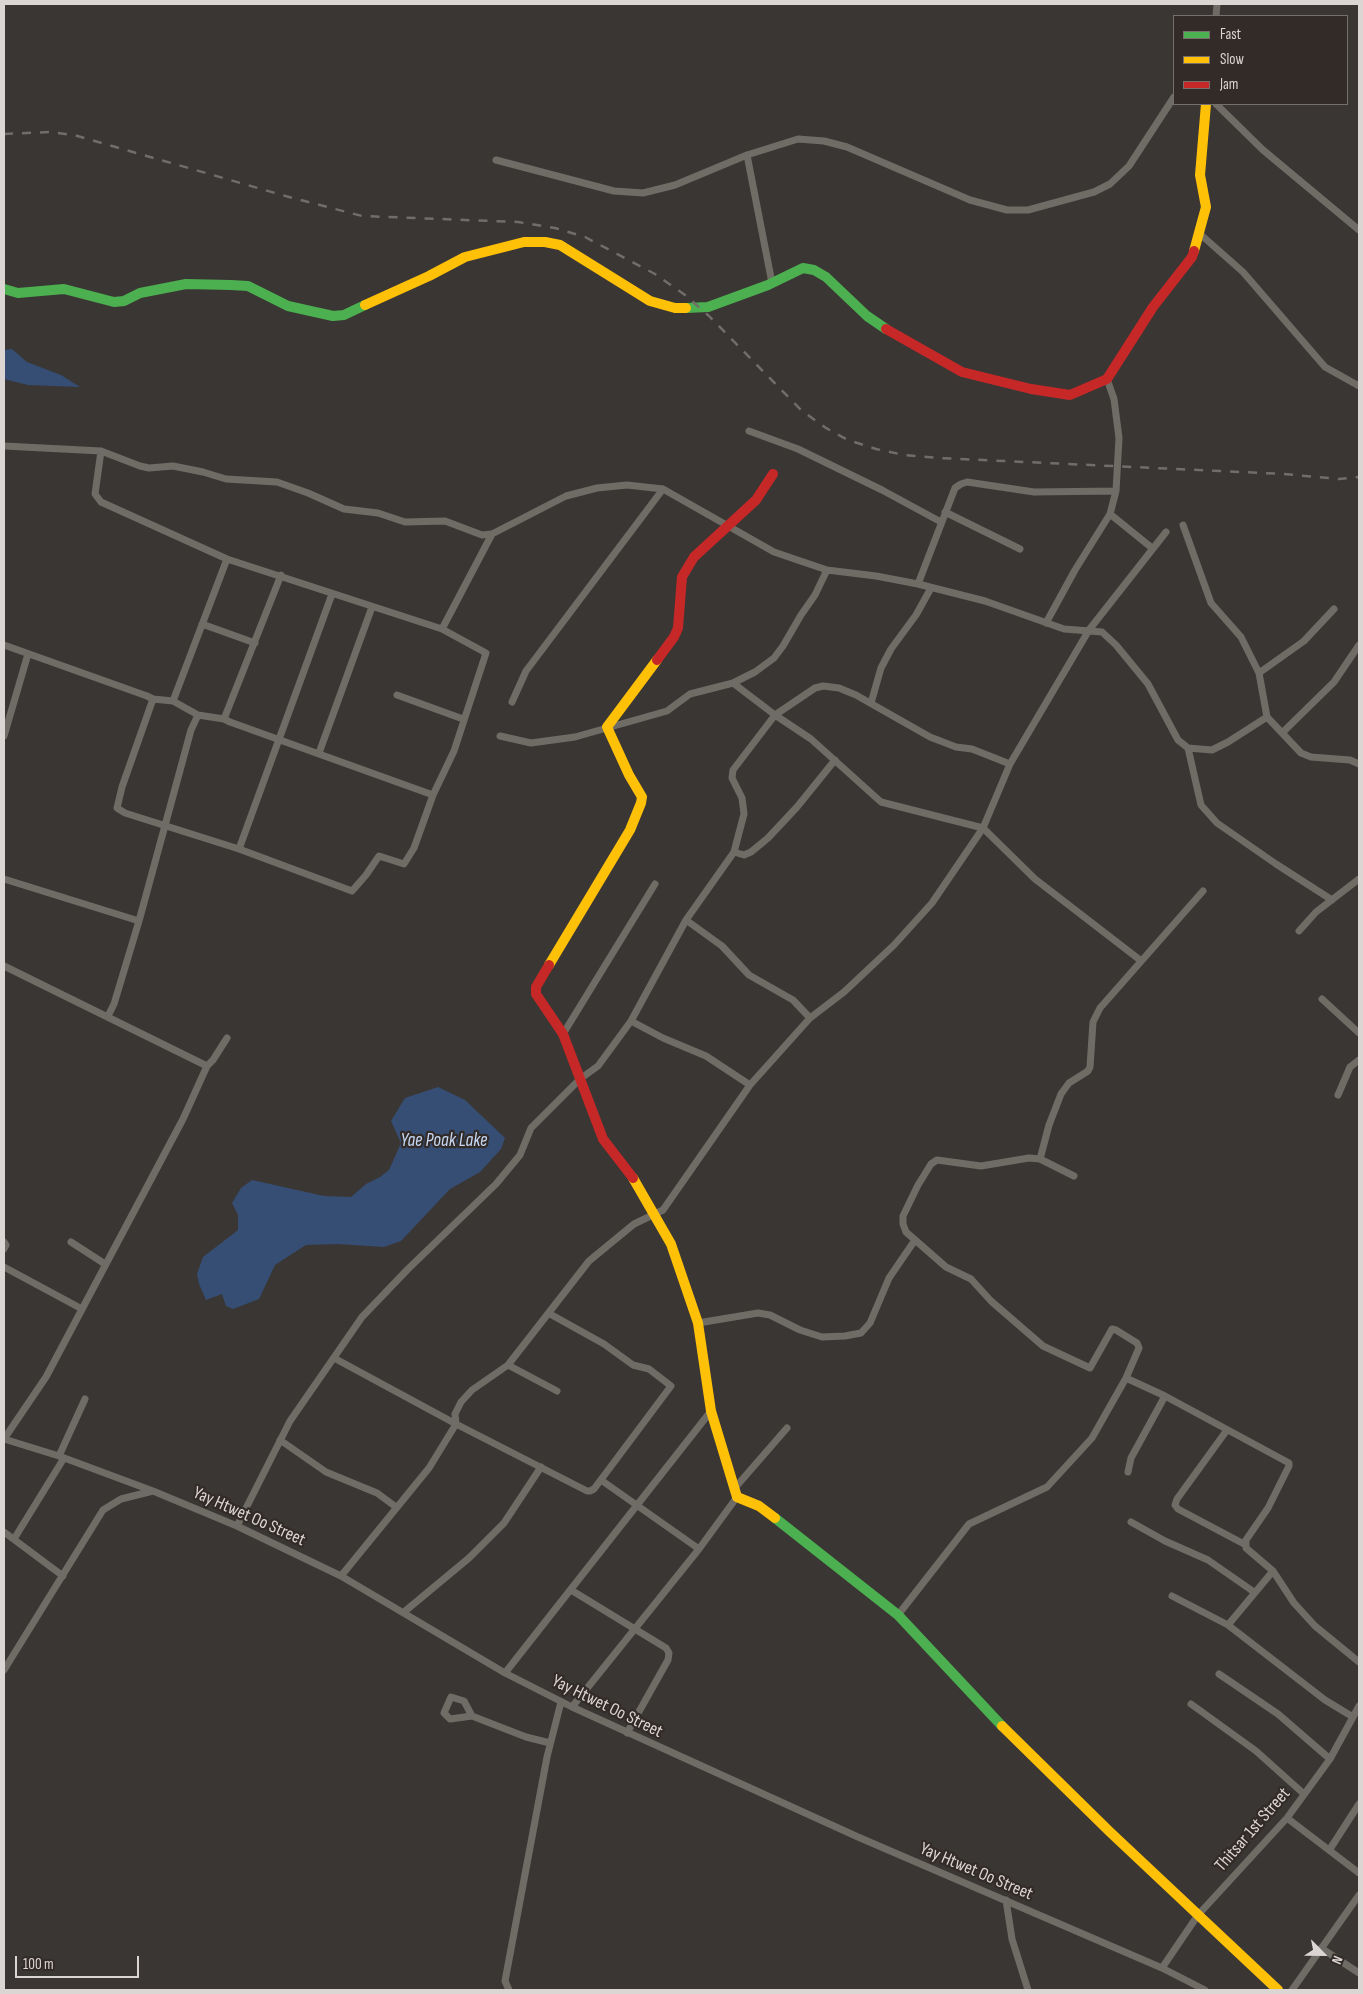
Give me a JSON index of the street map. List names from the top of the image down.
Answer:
{
  "streets": {
    "street": ["Yay Htwet Oo Street", "Thitsar 1st Street"]
  },
  "crossings": [
    ["Yay Htwet Oo Street", "Thitsar 1st Street"]
  ],
  "water": ["Yae Poak Lake"],
  "legend": ["Fast", "Slow", "Jam"],
  "scale_bar": "100 m",
  "north": "bottom right"
}
